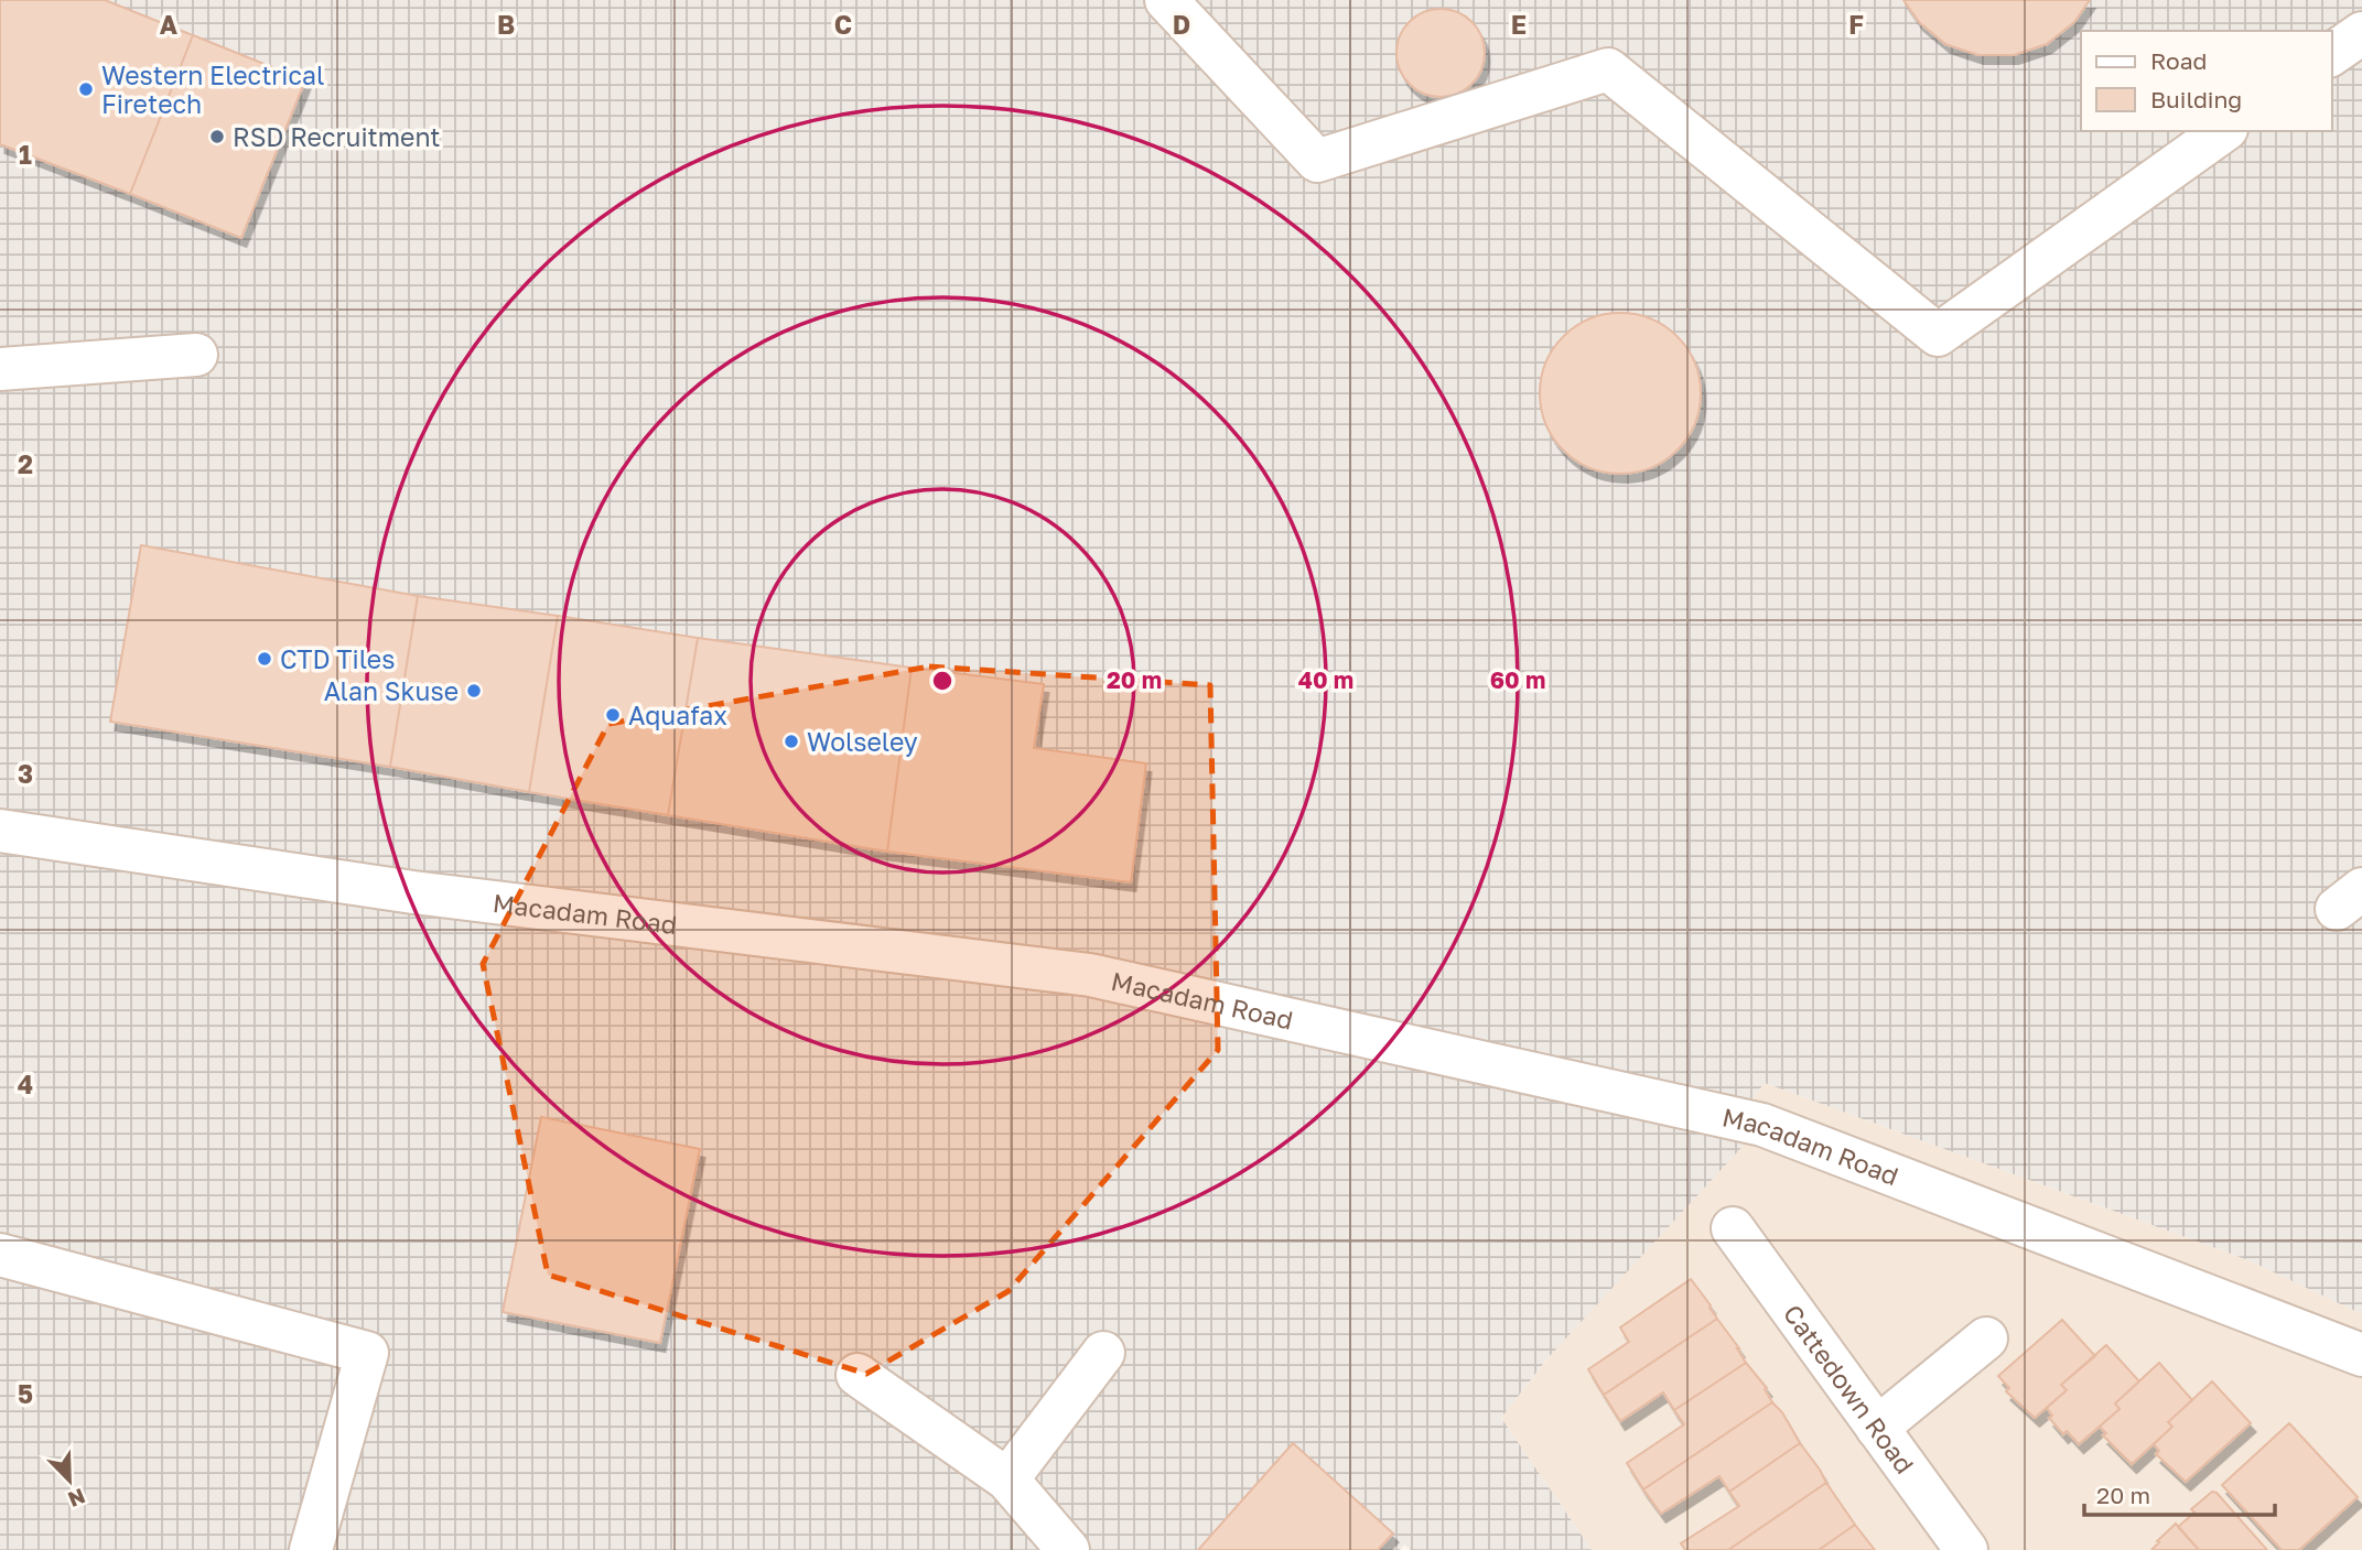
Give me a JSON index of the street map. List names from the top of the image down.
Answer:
{
  "streets": {
    "street": ["Macadam Road", "Cattedown Road"]
  },
  "places": [
    "Western Electrical Firetech",
    "RSD Recruitment",
    "CTD Tiles",
    "Alan Skuse",
    "Aquafax",
    "Wolseley"
  ],
  "legend": ["Road", "Building"],
  "scale_bar": "20 m",
  "north": "bottom right",
  "grid": {
    "columns": [
      "A",
      "B",
      "C",
      "D",
      "E",
      "F"
    ],
    "rows": [
      "1",
      "2",
      "3",
      "4",
      "5"
    ]
  },
  "rings": ["20 m", "40 m", "60 m"]
}
